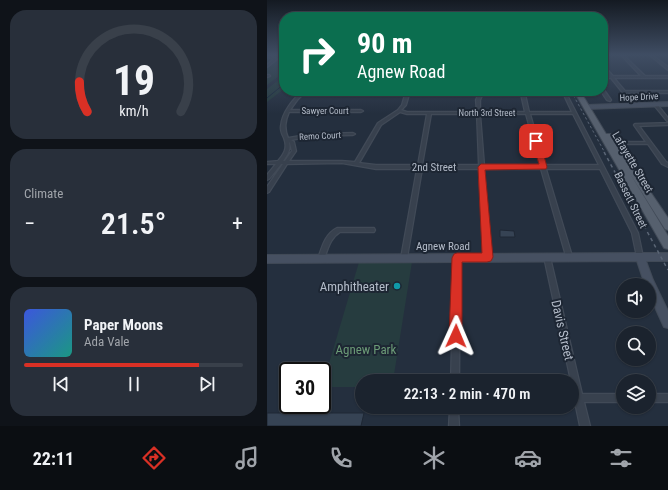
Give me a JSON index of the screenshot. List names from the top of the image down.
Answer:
{
  "streets": {
    "main road": ["Lafayette Street"],
    "street": [
      "Hope Drive",
      "Sawyer Court",
      "North 3rd Street",
      "Remo Court",
      "2nd Street",
      "Bassett Street",
      "Agnew Road",
      "Davis Street"
    ]
  },
  "crossings": [
    ["Hope Drive", "Lafayette Street"],
    ["North 3rd Street", "Bassett Street"],
    ["2nd Street", "Bassett Street"],
    ["Bassett Street", "Agnew Road"],
    ["Agnew Road", "Davis Street"]
  ],
  "parks": ["Agnew Park"],
  "places": ["Amphitheater"],
  "page": {
    "turn": ["90 m", "Agnew Road"],
    "tile": "Climate",
    "heat": ["−", "21.5°", "+"],
    "song": ["Paper Moons", "Ada Vale"],
    "limit": "30",
    "trip": "22:13 · 2 min · 470 m",
    "tabs": "22:11",
    "gauge": ["19", "km/h"]
  }
}
